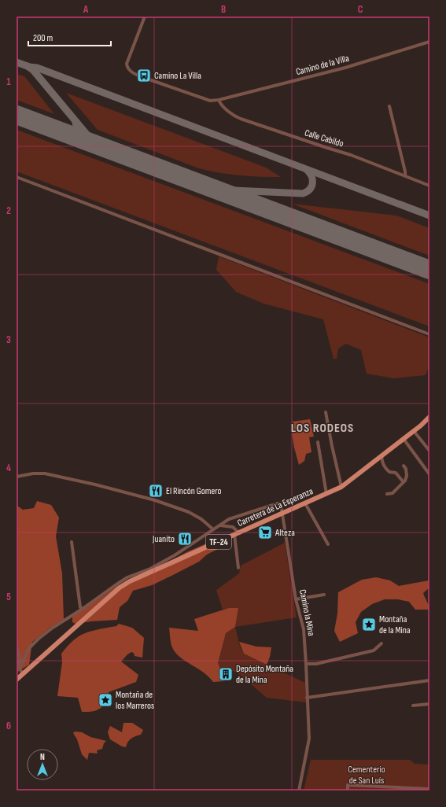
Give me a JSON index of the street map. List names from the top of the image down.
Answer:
{
  "streets": {
    "main road": ["Carretera de La Esperanza", "TF-24"],
    "street": ["Camino de la Villa", "Calle Cabildo", "Camino la Mina"]
  },
  "crossings": [
    ["Camino de la Villa", "Calle Cabildo"],
    ["Carretera de La Esperanza", "Camino la Mina"]
  ],
  "districts": ["LOS RODEOS"],
  "parks": ["Cementerio de San Luís"],
  "places": {
    "bus stop": ["Camino La Villa"],
    "restaurant": ["El Rincón Gomero", "Juanito"],
    "supermarket": ["Alteza"],
    "place": ["Montaña de la Mina", "Montaña de los Marreros"],
    "building": ["Depósito Montaña de la Mina"]
  },
  "scale_bar": "200 m",
  "north": "top",
  "grid": {
    "columns": ["A", "B", "C"],
    "rows": [
      "1",
      "2",
      "3",
      "4",
      "5",
      "6"
    ]
  }
}
